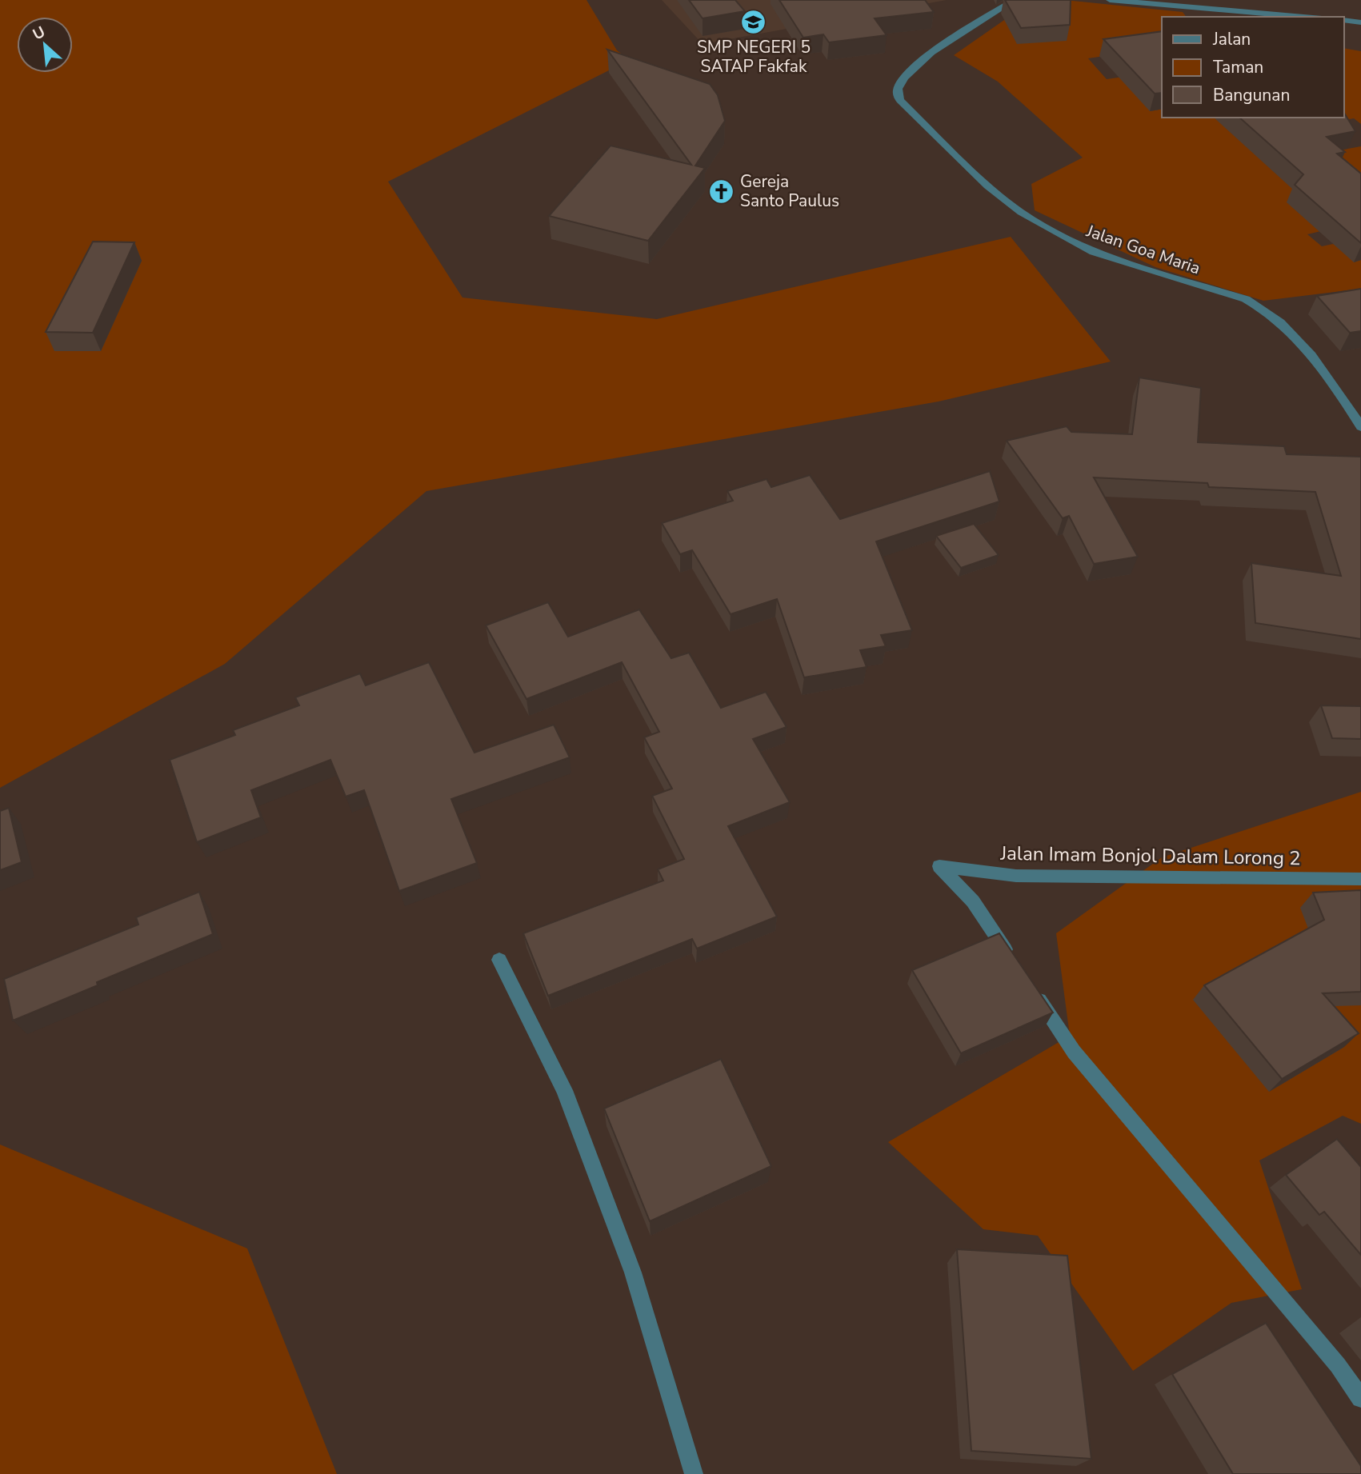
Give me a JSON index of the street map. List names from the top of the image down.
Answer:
{
  "streets": {
    "street": ["Jalan Goa Maria", "Jalan Imam Bonjol Dalam Lorong 2"]
  },
  "places": {
    "school or university": ["SMP NEGERI 5 SATAP Fakfak"],
    "church": ["Gereja Santo Paulus"]
  },
  "legend": ["Jalan", "Taman", "Bangunan"],
  "north": "top left"
}
